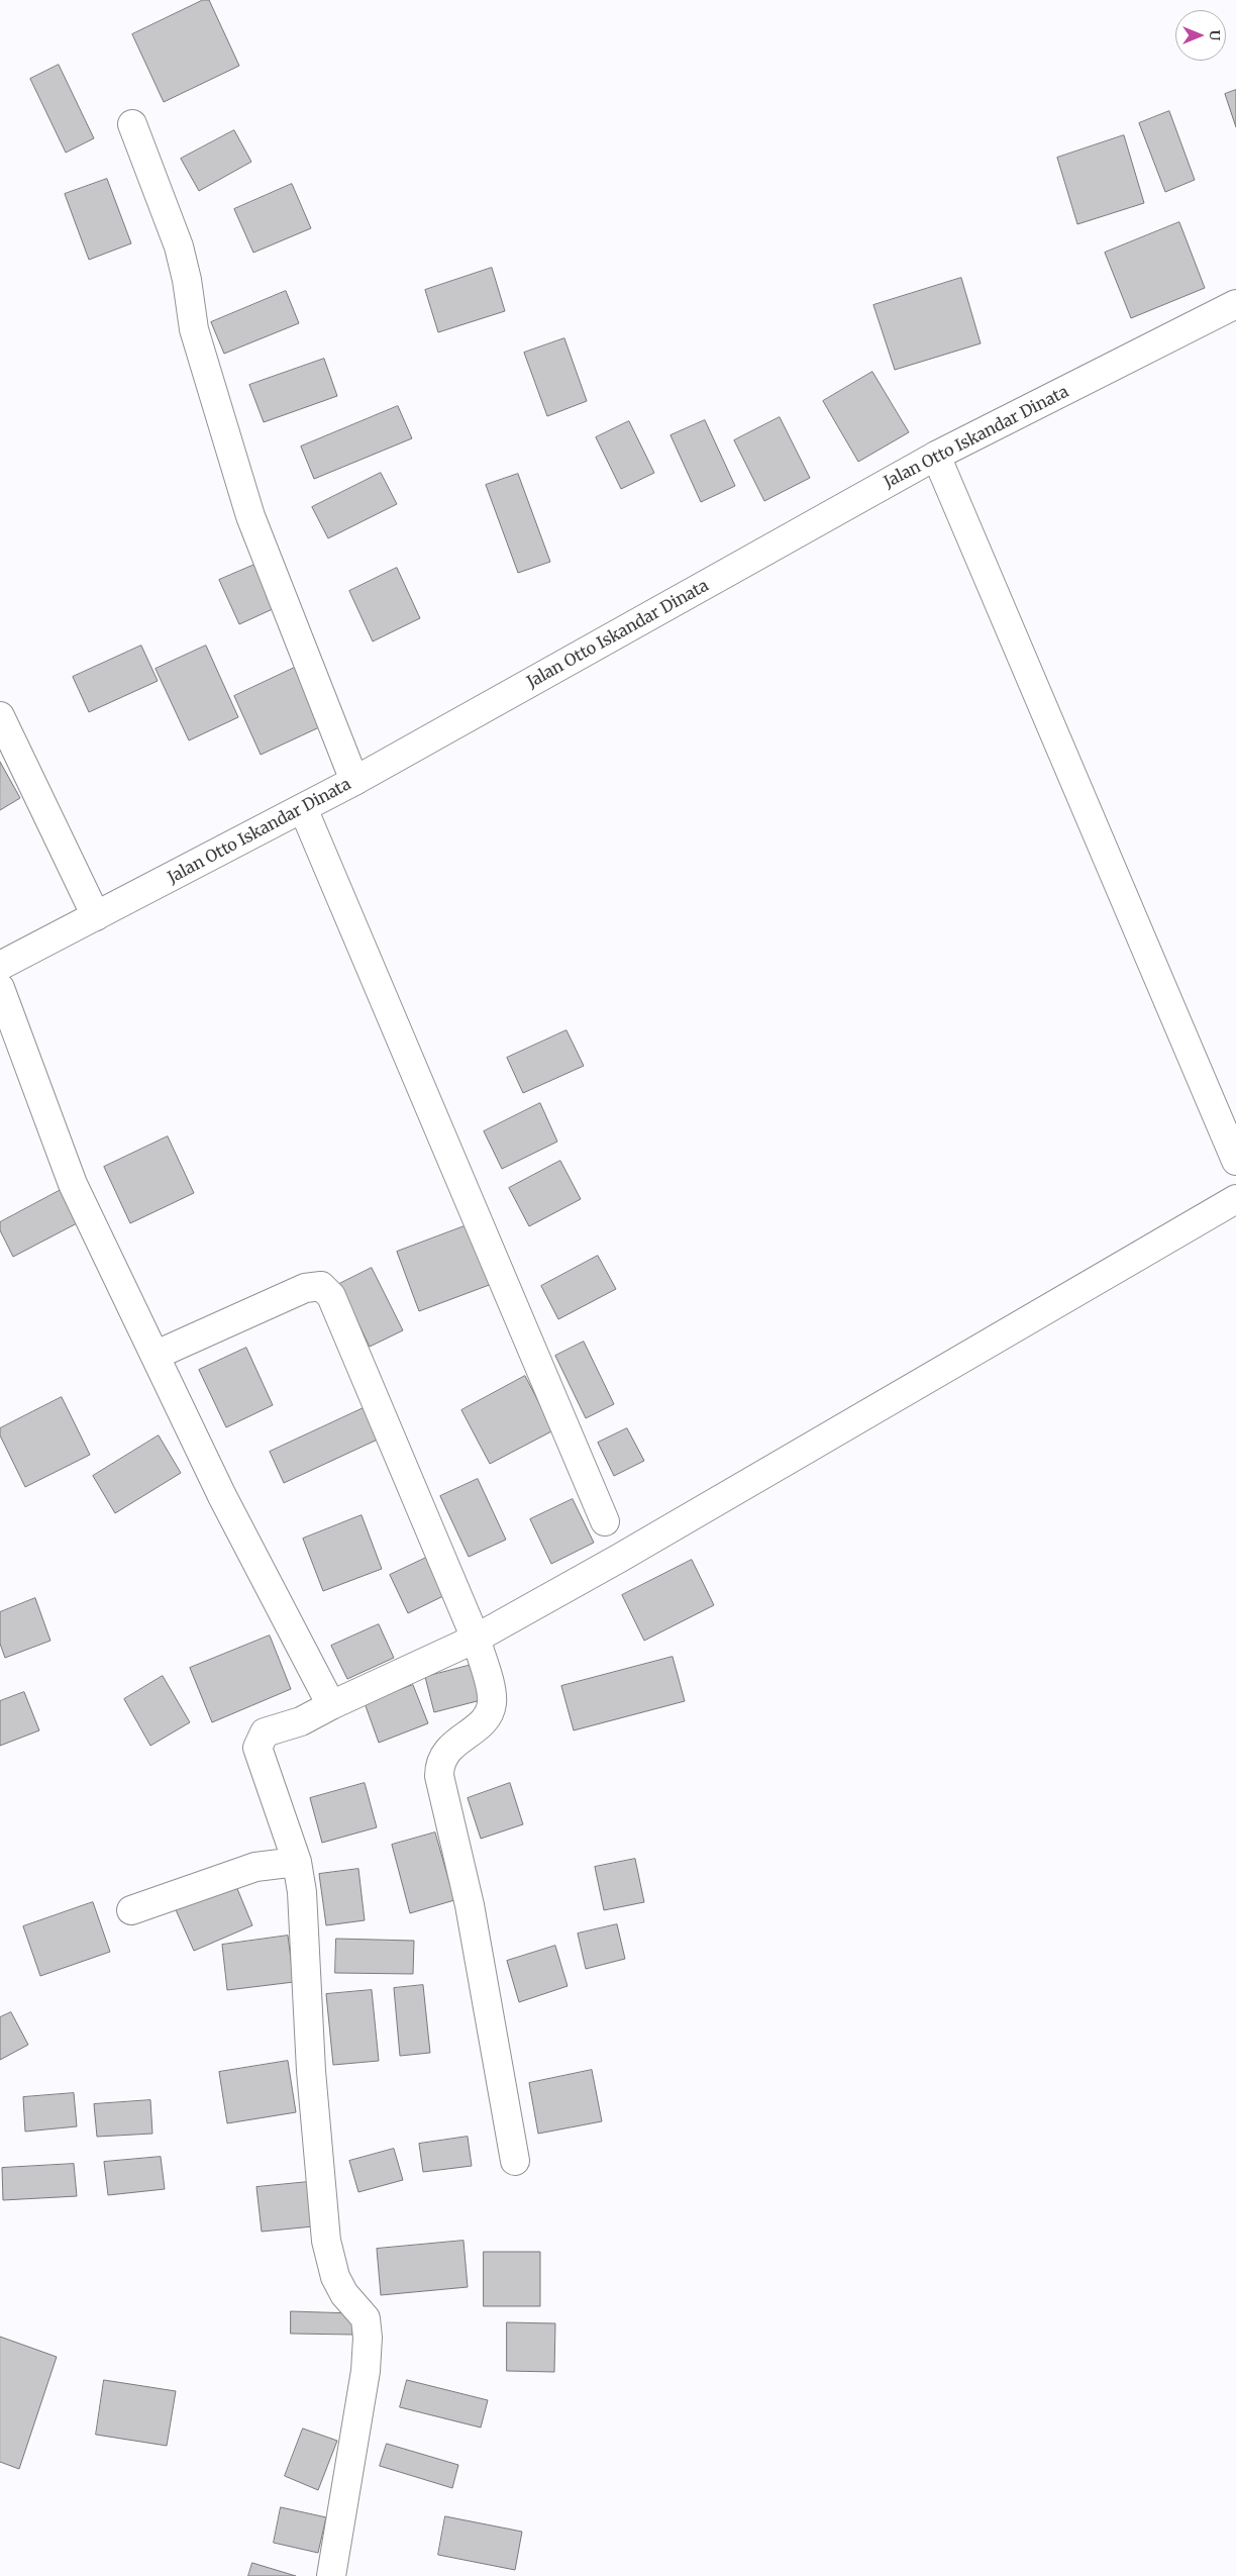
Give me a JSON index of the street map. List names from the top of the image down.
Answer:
{
  "streets": {
    "street": ["Jalan Otto Iskandar Dinata"]
  },
  "north": "right"
}
